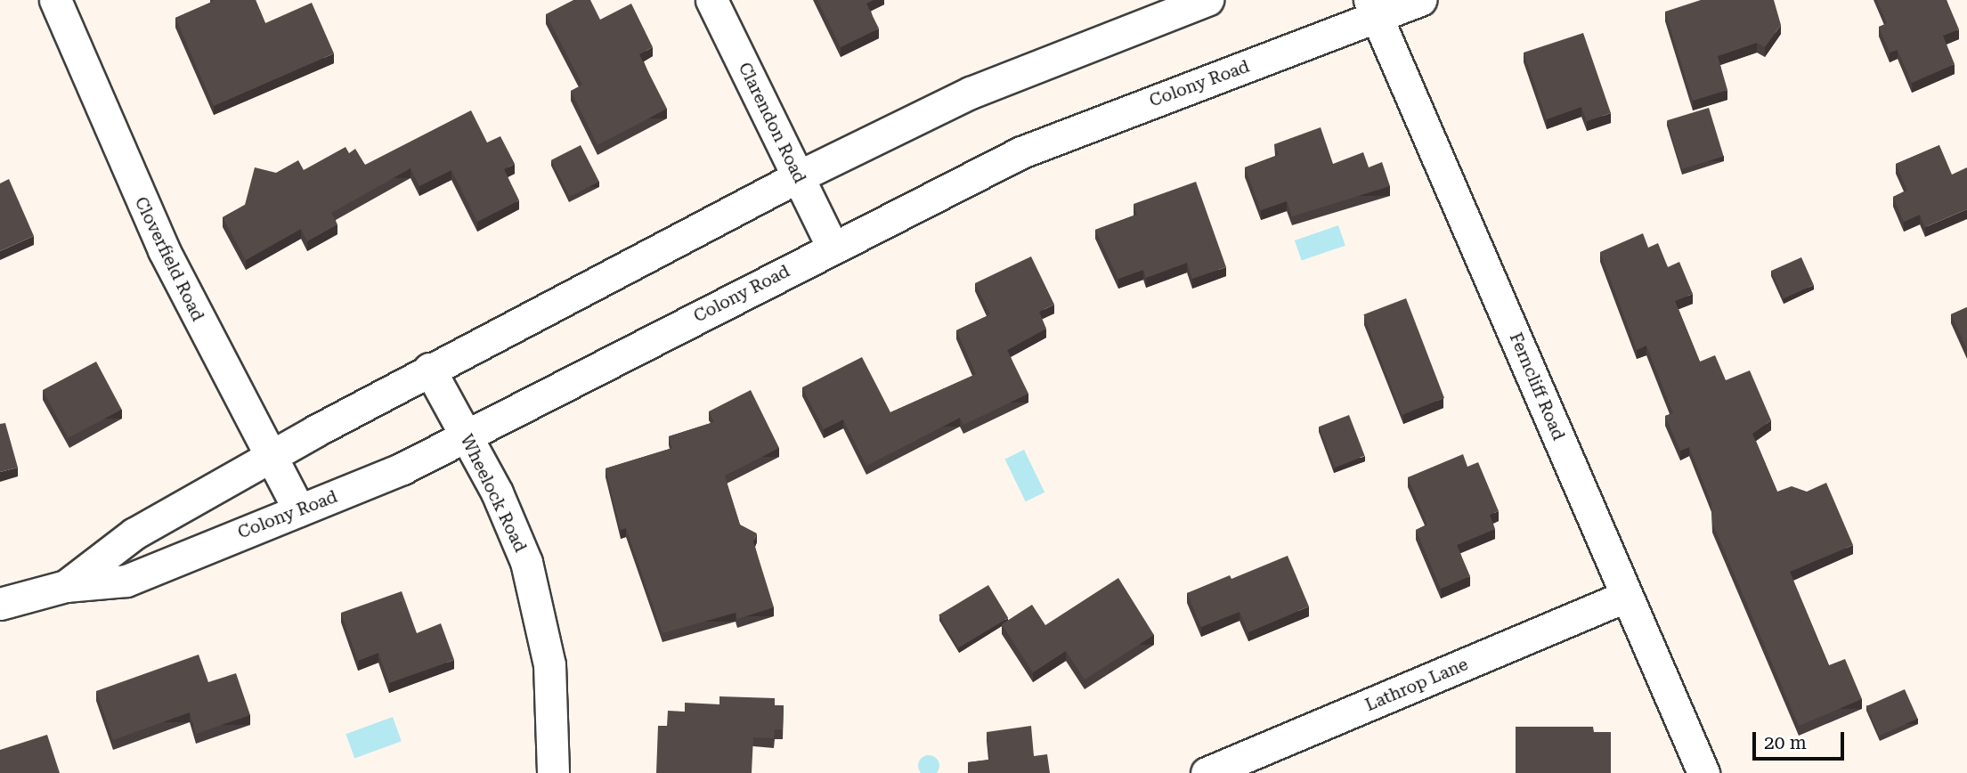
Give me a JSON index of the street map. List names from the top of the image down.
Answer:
{
  "streets": {
    "street": [
      "Colony Road",
      "Clarendon Road",
      "Cloverfield Road",
      "Ferncliff Road",
      "Wheelock Road",
      "Lathrop Lane"
    ]
  },
  "crossings": [
    ["Colony Road", "Clarendon Road"],
    ["Colony Road", "Cloverfield Road"],
    ["Colony Road", "Ferncliff Road"],
    ["Colony Road", "Wheelock Road"],
    ["Ferncliff Road", "Lathrop Lane"]
  ],
  "scale_bar": "20 m"
}
